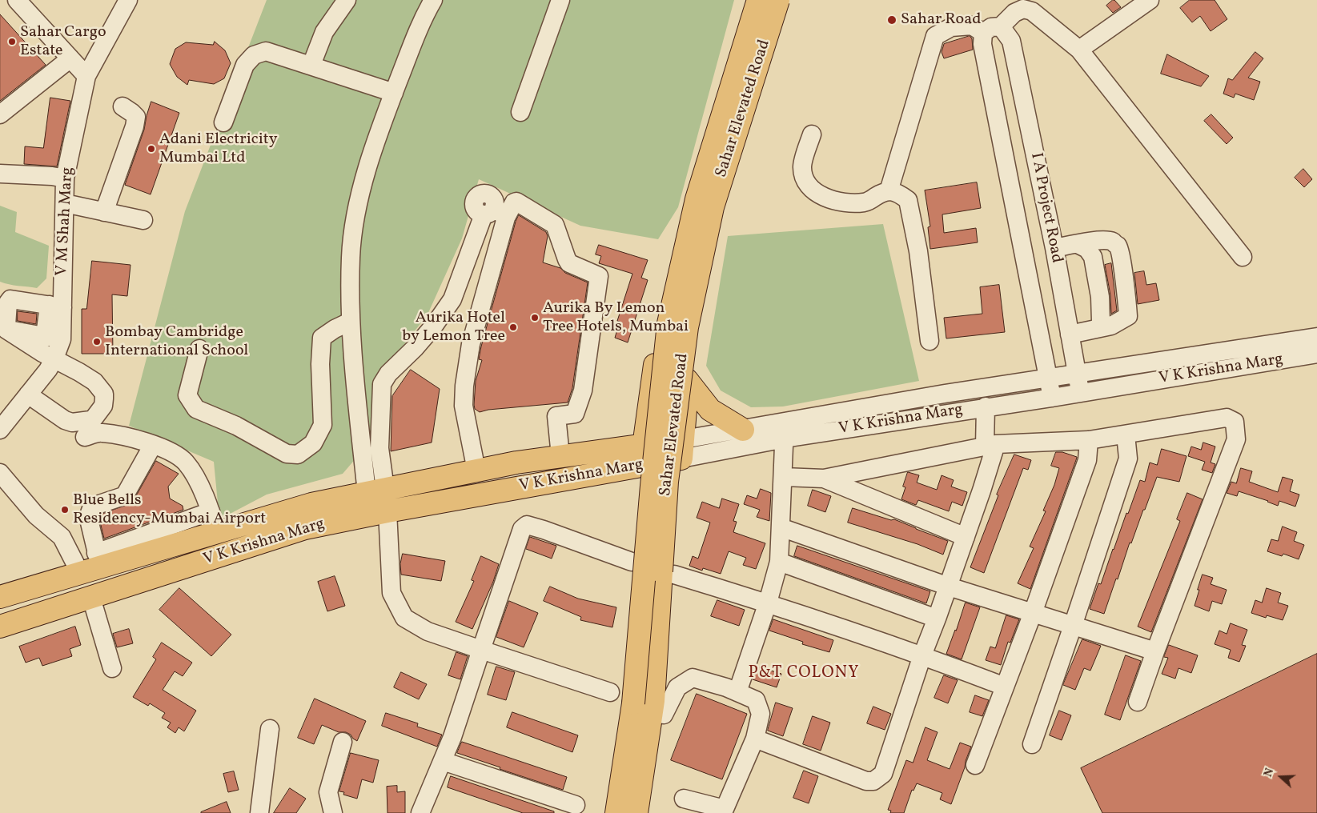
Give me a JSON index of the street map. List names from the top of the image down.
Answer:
{
  "streets": {
    "main road": ["Sahar Elevated Road", "V K Krishna Marg"],
    "street": ["I A Project Road", "V M Shah Marg"]
  },
  "crossings": [
    ["I A Project Road", "V K Krishna Marg"]
  ],
  "districts": ["P&T COLONY"],
  "places": [
    "Sahar Road",
    "Sahar Cargo Estate",
    "Adani Electricity Mumbai Ltd",
    "Aurika By Lemon Tree Hotels, Mumbai",
    "Aurika Hotel by Lemon Tree",
    "Bombay Cambridge International School",
    "Blue Bells Residency-Mumbai Airport"
  ],
  "north": "left"
}
